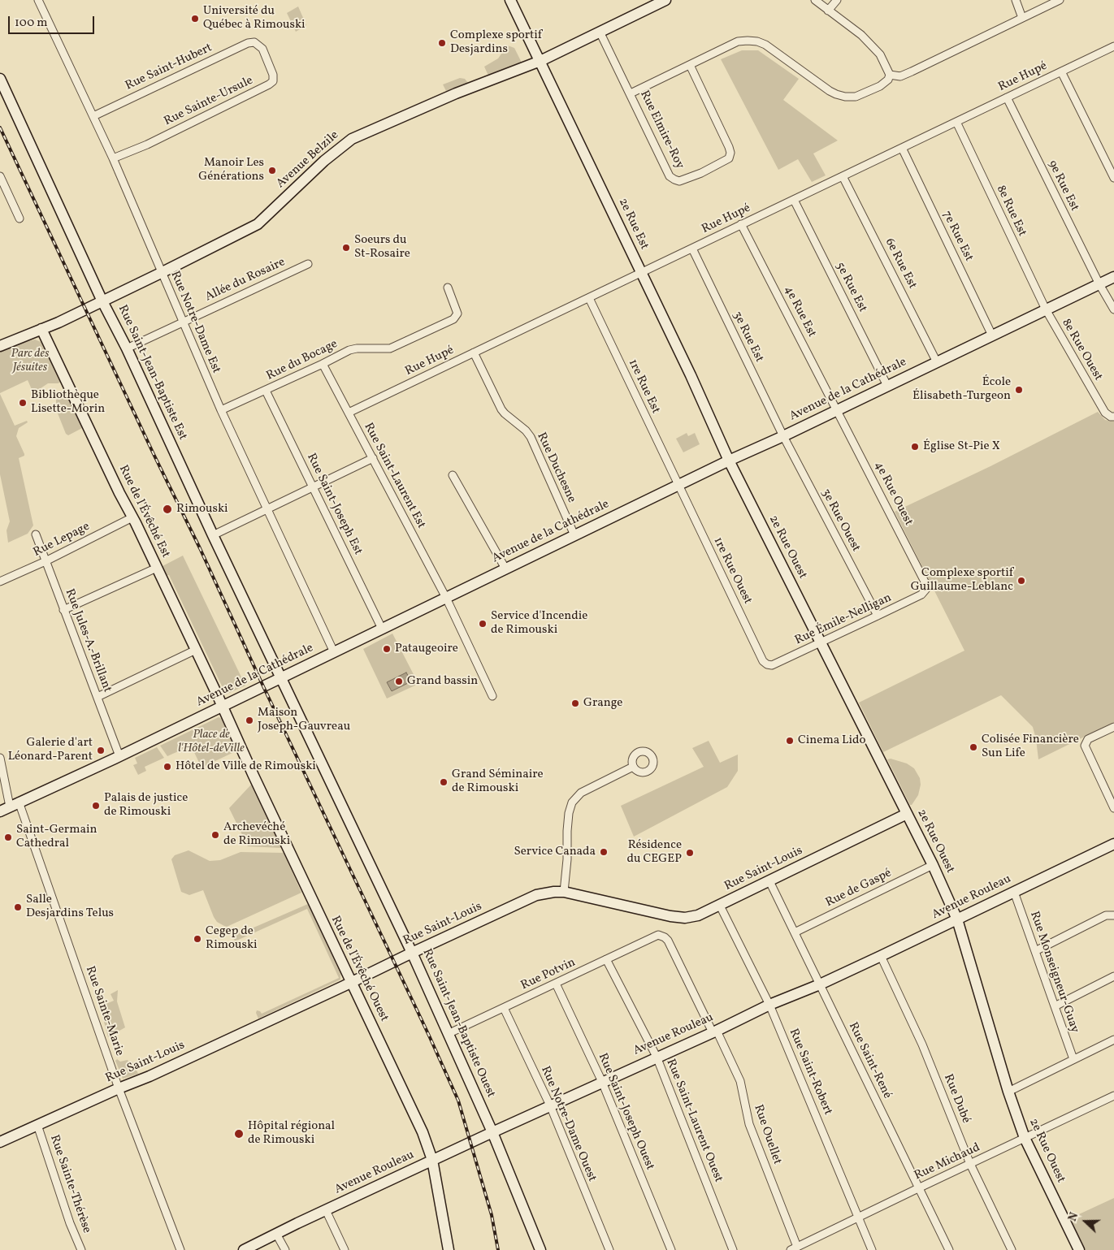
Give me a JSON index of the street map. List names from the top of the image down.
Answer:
{
  "streets": {
    "street": [
      "Rue Saint-Hubert",
      "Rue Hupé",
      "Rue Sainte-Ursule",
      "Rue Elmire-Roy",
      "Avenue Belzile",
      "9e Rue Est",
      "8e Rue Est",
      "2e Rue Est",
      "7e Rue Est",
      "6e Rue Est",
      "Allée du Rosaire",
      "5e Rue Est",
      "4e Rue Est",
      "Rue Notre-Dame Est",
      "3e Rue Est",
      "8e Rue Ouest",
      "Rue du Bocage",
      "Rue Saint-Jean-Baptiste Est",
      "1re Rue Est",
      "Avenue de la Cathédrale",
      "Rue Duchesne",
      "Rue Saint-Laurent Est",
      "4e Rue Ouest",
      "Rue Saint-Joseph Est",
      "Rue de l'Évêché Est",
      "3e Rue Ouest",
      "Rue Lepage",
      "2e Rue Ouest",
      "1re Rue Ouest",
      "Rue Émile-Nelligan",
      "Rue Jules-A.-Brillant",
      "Rue Saint-Louis",
      "Rue de Gaspé",
      "Avenue Rouleau",
      "Rue de l'Évêché Ouest",
      "Rue Monseigneur-Guay",
      "Rue Potvin",
      "Rue Sainte-Marie",
      "Rue Saint-Jean-Baptiste Ouest",
      "Rue Saint-René",
      "Rue Saint-Robert",
      "Rue Dubé",
      "Rue Saint-Joseph Ouest",
      "Rue Saint-Laurent Ouest",
      "Rue Notre-Dame Ouest",
      "Rue Ouellet",
      "Rue Michaud",
      "Rue Sainte-Thérèse"
    ]
  },
  "crossings": [
    ["Rue Saint-Hubert", "Rue Sainte-Ursule"],
    ["Rue Saint-Hubert", "Rue Notre-Dame Est"],
    ["Rue Hupé", "9e Rue Est"],
    ["Rue Hupé", "8e Rue Est"],
    ["Rue Hupé", "2e Rue Est"],
    ["Rue Hupé", "7e Rue Est"],
    ["Rue Hupé", "6e Rue Est"],
    ["Rue Hupé", "5e Rue Est"],
    ["Rue Hupé", "4e Rue Est"],
    ["Rue Hupé", "3e Rue Est"],
    ["Rue Hupé", "1re Rue Est"],
    ["Rue Hupé", "Rue Duchesne"],
    ["Rue Hupé", "Rue Saint-Laurent Est"],
    ["Rue Sainte-Ursule", "Rue Notre-Dame Est"],
    ["Rue Elmire-Roy", "Avenue Belzile"],
    ["Avenue Belzile", "2e Rue Est"],
    ["Avenue Belzile", "Rue Notre-Dame Est"],
    ["Avenue Belzile", "Rue Saint-Jean-Baptiste Est"],
    ["Avenue Belzile", "Rue de l'Évêché Est"],
    ["9e Rue Est", "Avenue de la Cathédrale"],
    ["8e Rue Est", "8e Rue Ouest"],
    ["8e Rue Est", "Avenue de la Cathédrale"],
    ["2e Rue Est", "Avenue de la Cathédrale"],
    ["2e Rue Est", "2e Rue Ouest"],
    ["7e Rue Est", "Avenue de la Cathédrale"],
    ["6e Rue Est", "Avenue de la Cathédrale"],
    ["Allée du Rosaire", "Rue Notre-Dame Est"],
    ["Allée du Rosaire", "Rue Saint-Jean-Baptiste Est"],
    ["5e Rue Est", "Avenue de la Cathédrale"],
    ["4e Rue Est", "Avenue de la Cathédrale"],
    ["4e Rue Est", "4e Rue Ouest"],
    ["Rue Notre-Dame Est", "Rue du Bocage"],
    ["Rue Notre-Dame Est", "Avenue de la Cathédrale"],
    ["3e Rue Est", "Avenue de la Cathédrale"],
    ["3e Rue Est", "3e Rue Ouest"],
    ["8e Rue Ouest", "Avenue de la Cathédrale"],
    ["Rue du Bocage", "Rue Saint-Laurent Est"],
    ["Rue du Bocage", "Rue Saint-Joseph Est"],
    ["Rue Saint-Jean-Baptiste Est", "Avenue de la Cathédrale"],
    ["Rue Saint-Jean-Baptiste Est", "Rue Saint-Jean-Baptiste Ouest"],
    ["1re Rue Est", "Avenue de la Cathédrale"],
    ["1re Rue Est", "1re Rue Ouest"],
    ["Avenue de la Cathédrale", "Rue Duchesne"],
    ["Avenue de la Cathédrale", "Rue Saint-Laurent Est"],
    ["Avenue de la Cathédrale", "4e Rue Ouest"],
    ["Avenue de la Cathédrale", "Rue Saint-Joseph Est"],
    ["Avenue de la Cathédrale", "Rue de l'Évêché Est"],
    ["Avenue de la Cathédrale", "3e Rue Ouest"],
    ["Avenue de la Cathédrale", "2e Rue Ouest"],
    ["Avenue de la Cathédrale", "1re Rue Ouest"],
    ["Avenue de la Cathédrale", "Rue Jules-A.-Brillant"],
    ["Avenue de la Cathédrale", "Rue de l'Évêché Ouest"],
    ["Avenue de la Cathédrale", "Rue Sainte-Marie"],
    ["Avenue de la Cathédrale", "Rue Saint-Jean-Baptiste Ouest"],
    ["4e Rue Ouest", "Rue Émile-Nelligan"],
    ["Rue de l'Évêché Est", "Rue Lepage"],
    ["Rue de l'Évêché Est", "Rue de l'Évêché Ouest"],
    ["3e Rue Ouest", "Rue Émile-Nelligan"],
    ["Rue Lepage", "Rue Jules-A.-Brillant"],
    ["2e Rue Ouest", "Rue Émile-Nelligan"],
    ["2e Rue Ouest", "Rue Saint-Louis"],
    ["2e Rue Ouest", "Rue de Gaspé"],
    ["2e Rue Ouest", "Avenue Rouleau"],
    ["2e Rue Ouest", "Rue Michaud"],
    ["1re Rue Ouest", "Rue Émile-Nelligan"],
    ["Rue Saint-Louis", "Rue de l'Évêché Ouest"],
    ["Rue Saint-Louis", "Rue Sainte-Marie"],
    ["Rue Saint-Louis", "Rue Saint-Jean-Baptiste Ouest"],
    ["Rue Saint-Louis", "Rue Saint-René"],
    ["Rue Saint-Louis", "Rue Saint-Robert"],
    ["Rue Saint-Louis", "Rue Sainte-Thérèse"],
    ["Rue de Gaspé", "Rue Saint-René"],
    ["Avenue Rouleau", "Rue de l'Évêché Ouest"],
    ["Avenue Rouleau", "Rue Monseigneur-Guay"],
    ["Avenue Rouleau", "Rue Saint-Jean-Baptiste Ouest"],
    ["Avenue Rouleau", "Rue Saint-René"],
    ["Avenue Rouleau", "Rue Saint-Robert"],
    ["Avenue Rouleau", "Rue Dubé"],
    ["Avenue Rouleau", "Rue Saint-Joseph Ouest"],
    ["Avenue Rouleau", "Rue Saint-Laurent Ouest"],
    ["Avenue Rouleau", "Rue Notre-Dame Ouest"],
    ["Avenue Rouleau", "Rue Ouellet"],
    ["Rue Potvin", "Rue Saint-Jean-Baptiste Ouest"],
    ["Rue Potvin", "Rue Saint-Joseph Ouest"],
    ["Rue Potvin", "Rue Saint-Laurent Ouest"],
    ["Rue Potvin", "Rue Notre-Dame Ouest"],
    ["Rue Potvin", "Rue Ouellet"],
    ["Rue Saint-René", "Rue Michaud"],
    ["Rue Saint-Robert", "Rue Michaud"],
    ["Rue Dubé", "Rue Michaud"],
    ["Rue Ouellet", "Rue Michaud"]
  ],
  "parks": ["Parc des Jésuites", "Place de l'Hôtel-deVille"],
  "places": [
    "Université du Québec à Rimouski",
    "Complexe sportif Desjardins",
    "Manoir Les Générations",
    "Soeurs du St-Rosaire",
    "École Élisabeth-Turgeon",
    "Bibliothèque Lisette-Morin",
    "Église St-Pie X",
    "Rimouski",
    "Complexe sportif Guillaume-Leblanc",
    "Service d'Incendie de Rimouski",
    "Pataugeoire",
    "Grand bassin",
    "Grange",
    "Maison Joseph-Gauvreau",
    "Cinema Lido",
    "Colisée Financière Sun Life",
    "Galerie d'art Léonard-Parent",
    "Hôtel de Ville de Rimouski",
    "Grand Séminaire de Rimouski",
    "Palais de justice de Rimouski",
    "Archevéché de Rimouski",
    "Saint-Germain Cathedral",
    "Service Canada",
    "Résidence du CEGEP",
    "Salle Desjardins Telus",
    "Cegep de Rimouski",
    "Hôpital régional de Rimouski"
  ],
  "scale_bar": "100 m",
  "north": "left"
}
